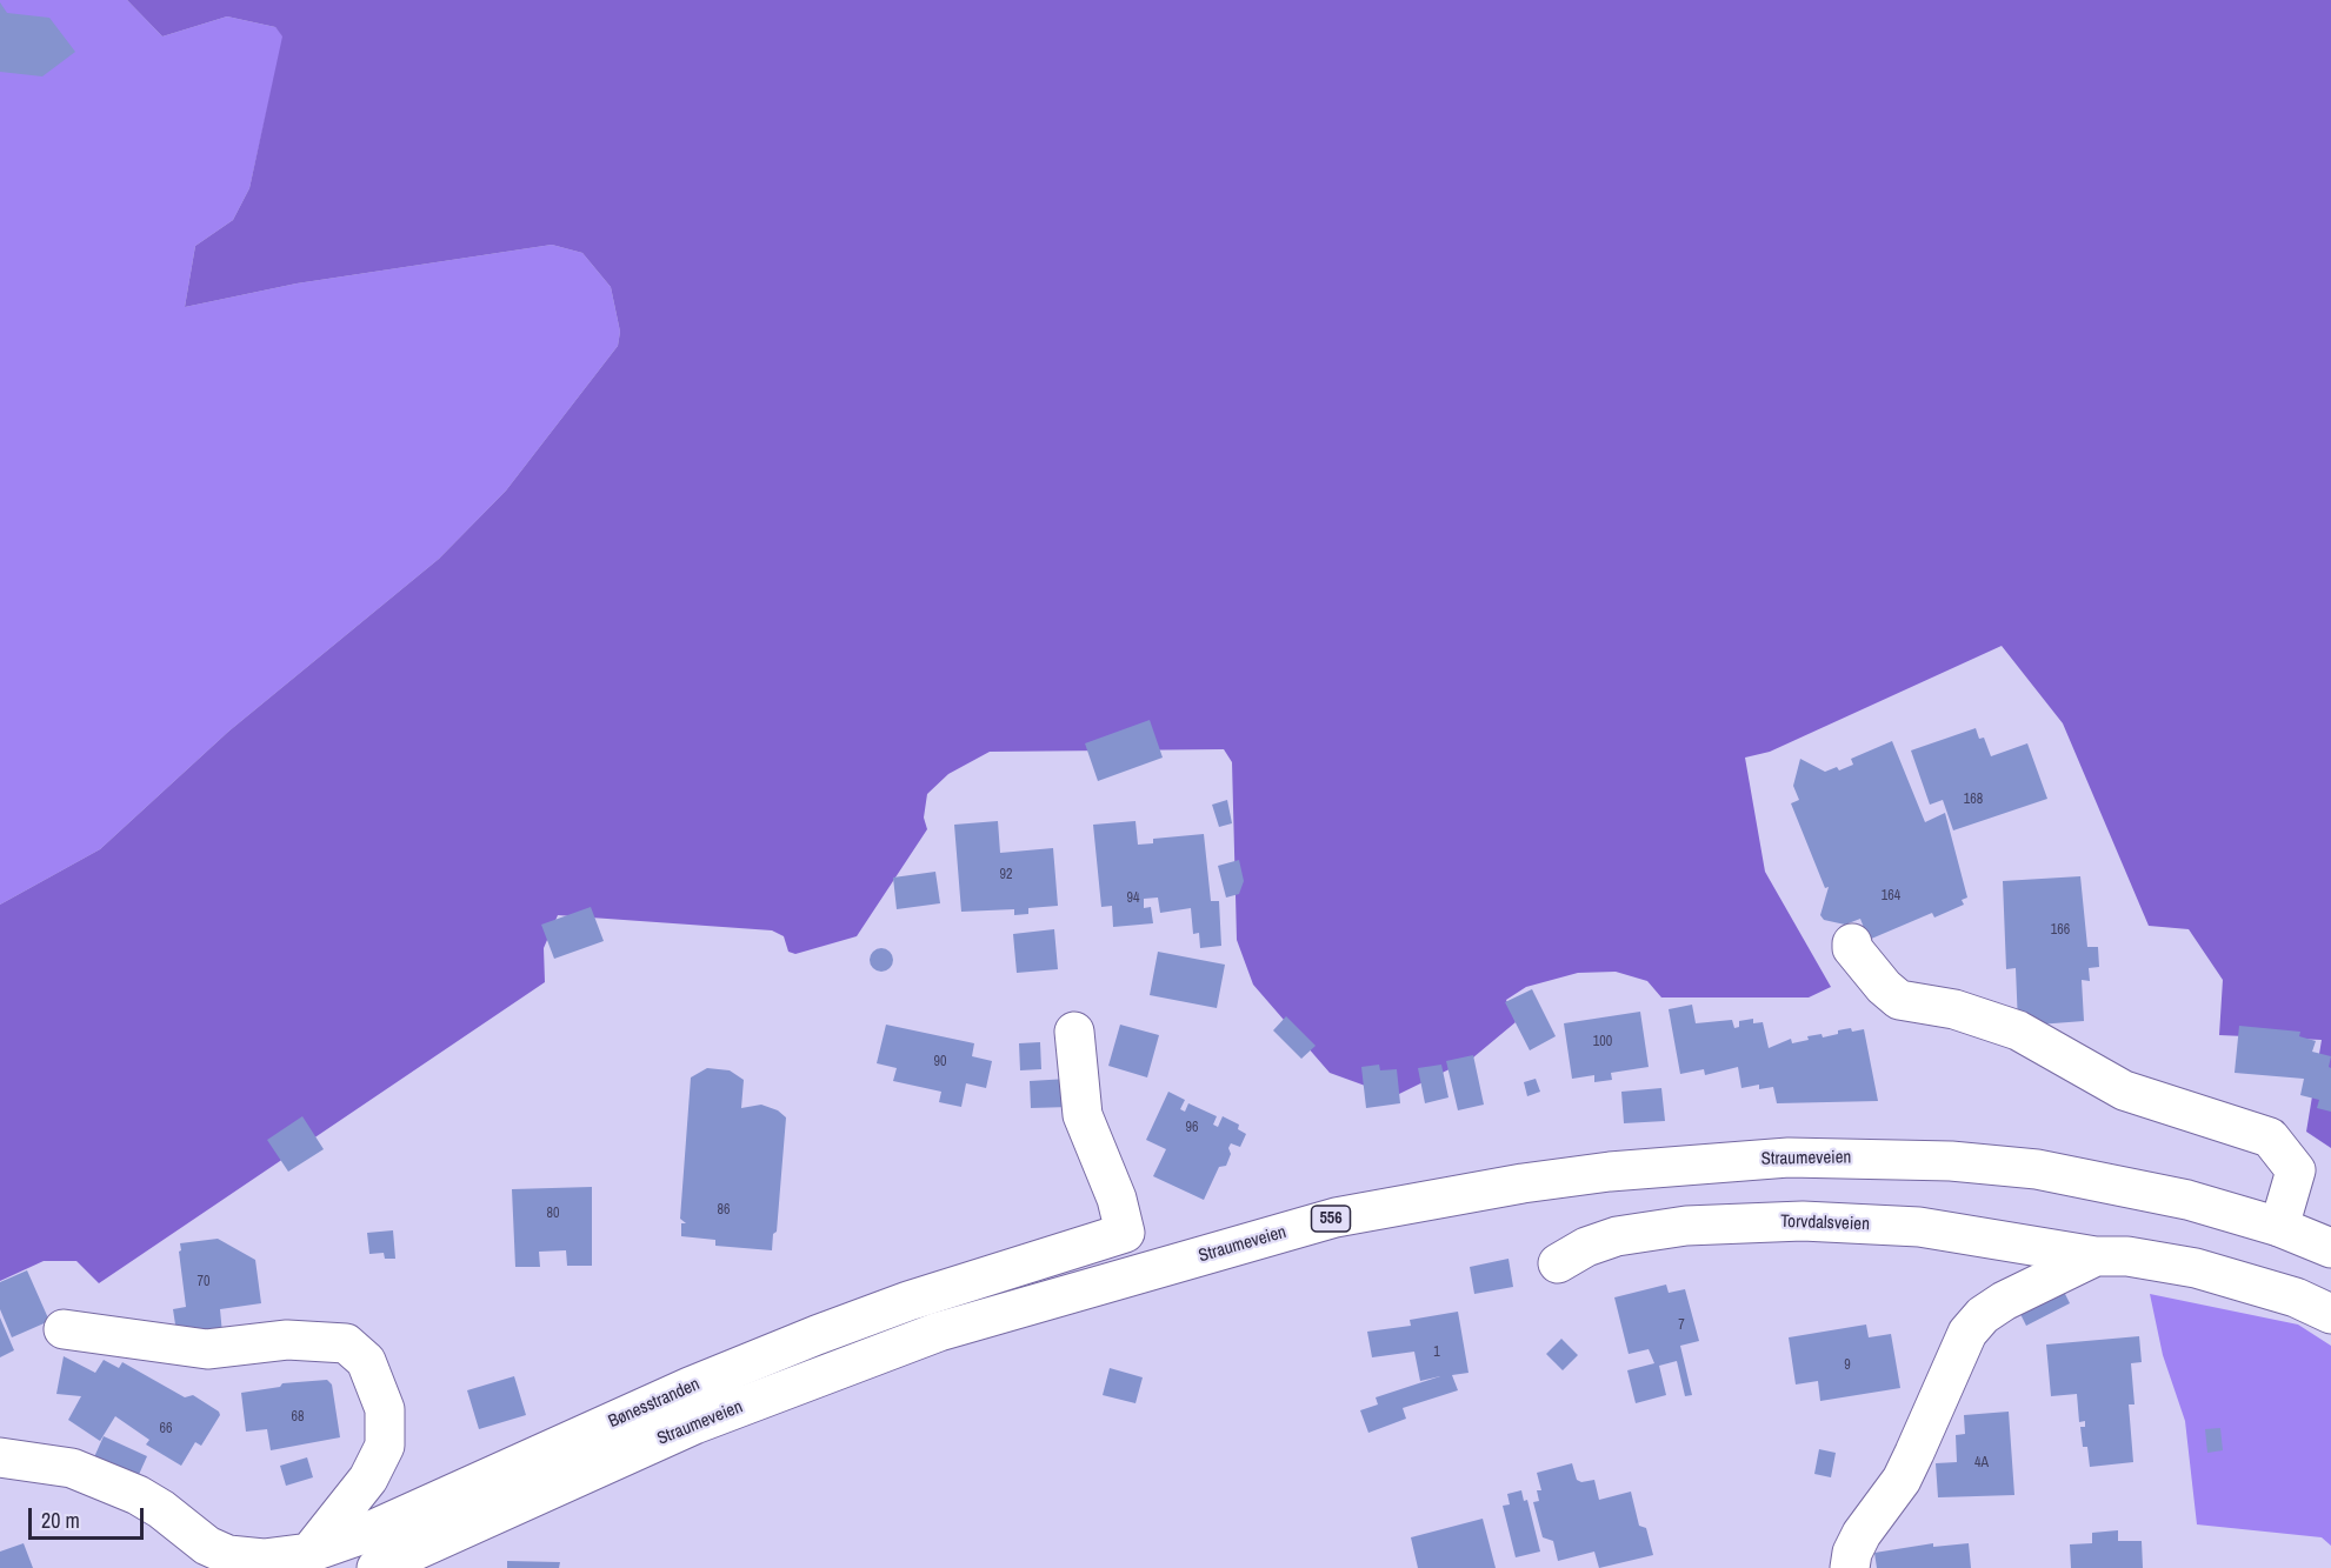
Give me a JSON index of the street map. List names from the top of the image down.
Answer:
{
  "streets": {
    "street": [
      "Straumeveien",
      "556",
      "Torvdalsveien",
      "Bønesstranden"
    ]
  },
  "house_numbers": [
    "168",
    "92",
    "164",
    "94",
    "166",
    "100",
    "90",
    "96",
    "86",
    "80",
    "70",
    "7",
    "1",
    "9",
    "68",
    "66",
    "4A"
  ],
  "scale_bar": "20 m"
}
